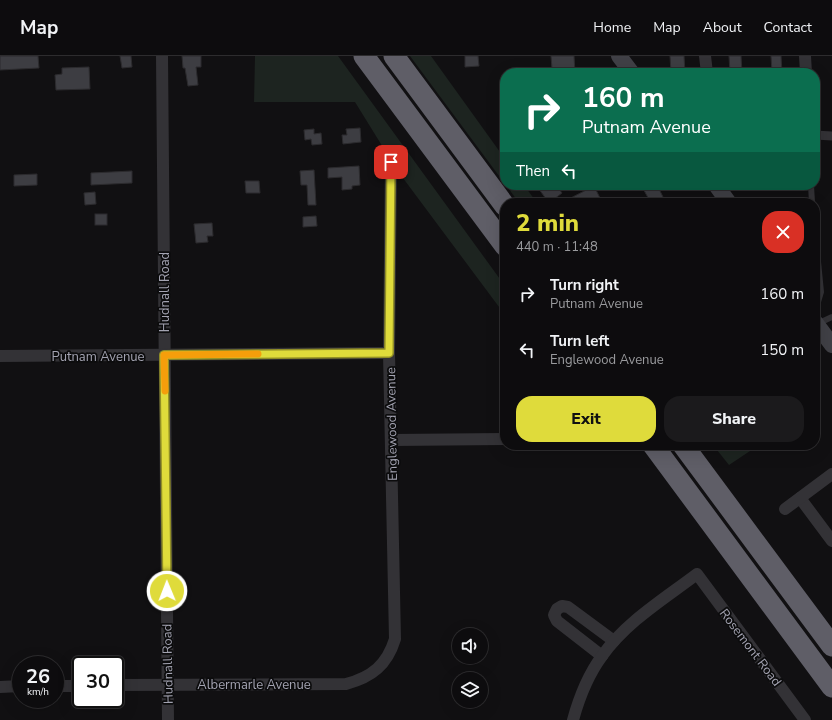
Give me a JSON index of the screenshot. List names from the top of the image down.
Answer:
{
  "streets": {
    "street": [
      "Hudnall Road",
      "Putnam Avenue",
      "Englewood Avenue",
      "Rosemont Road",
      "Albermarle Avenue"
    ]
  },
  "crossings": [
    ["Hudnall Road", "Putnam Avenue"],
    ["Hudnall Road", "Albermarle Avenue"],
    ["Putnam Avenue", "Englewood Avenue"],
    ["Englewood Avenue", "Albermarle Avenue"]
  ],
  "page": {
    "header": "Map",
    "nav": [
      "Home",
      "Map",
      "About",
      "Contact"
    ],
    "turn": ["160 m", "Putnam Avenue"],
    "then": "Then",
    "heading": ["2 min", "440 m · 11:48"],
    "list": [
      {
        "name": "Turn right",
        "note": "Putnam Avenue",
        "value": "160 m"
      },
      {
        "name": "Turn left",
        "note": "Englewood Avenue",
        "value": "150 m"
      }
    ],
    "buttons": ["Exit", "Share"],
    "speed": "26 km/h",
    "limit": "30"
  }
}
